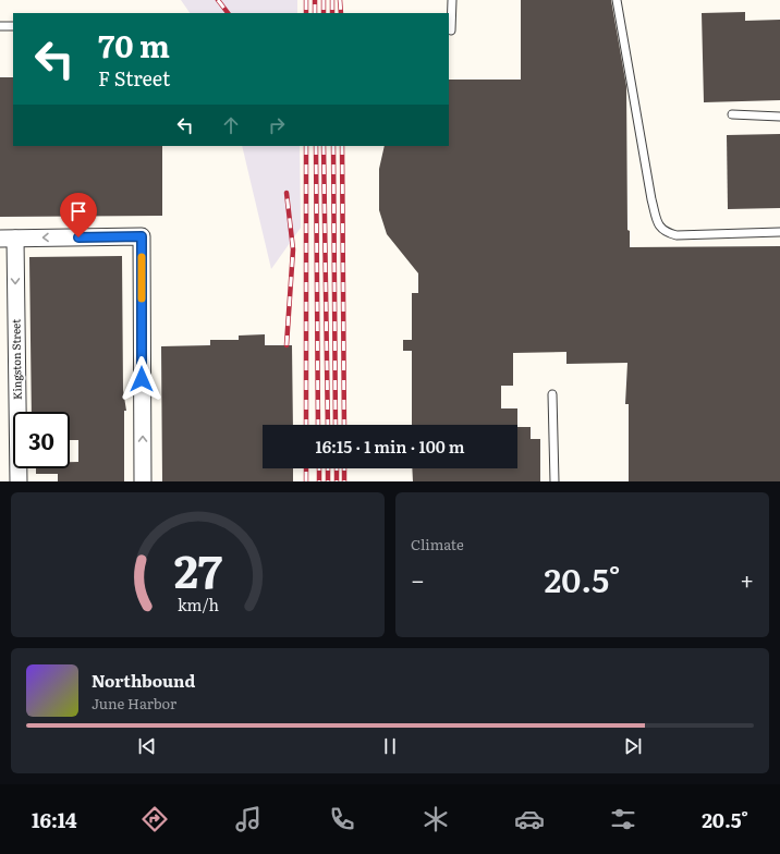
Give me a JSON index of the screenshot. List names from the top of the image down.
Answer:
{
  "streets": {
    "street": ["Kingston Street"]
  },
  "one_way": ["Kingston Street"],
  "page": {
    "turn": ["70 m", "F Street"],
    "limit": "30",
    "trip": "16:15 · 1 min · 100 m",
    "tile": "Climate",
    "heat": ["−", "20.5°", "+"],
    "song": ["Northbound", "June Harbor"],
    "tabs": ["16:14", "20.5°"],
    "gauge": ["27", "km/h"]
  }
}
